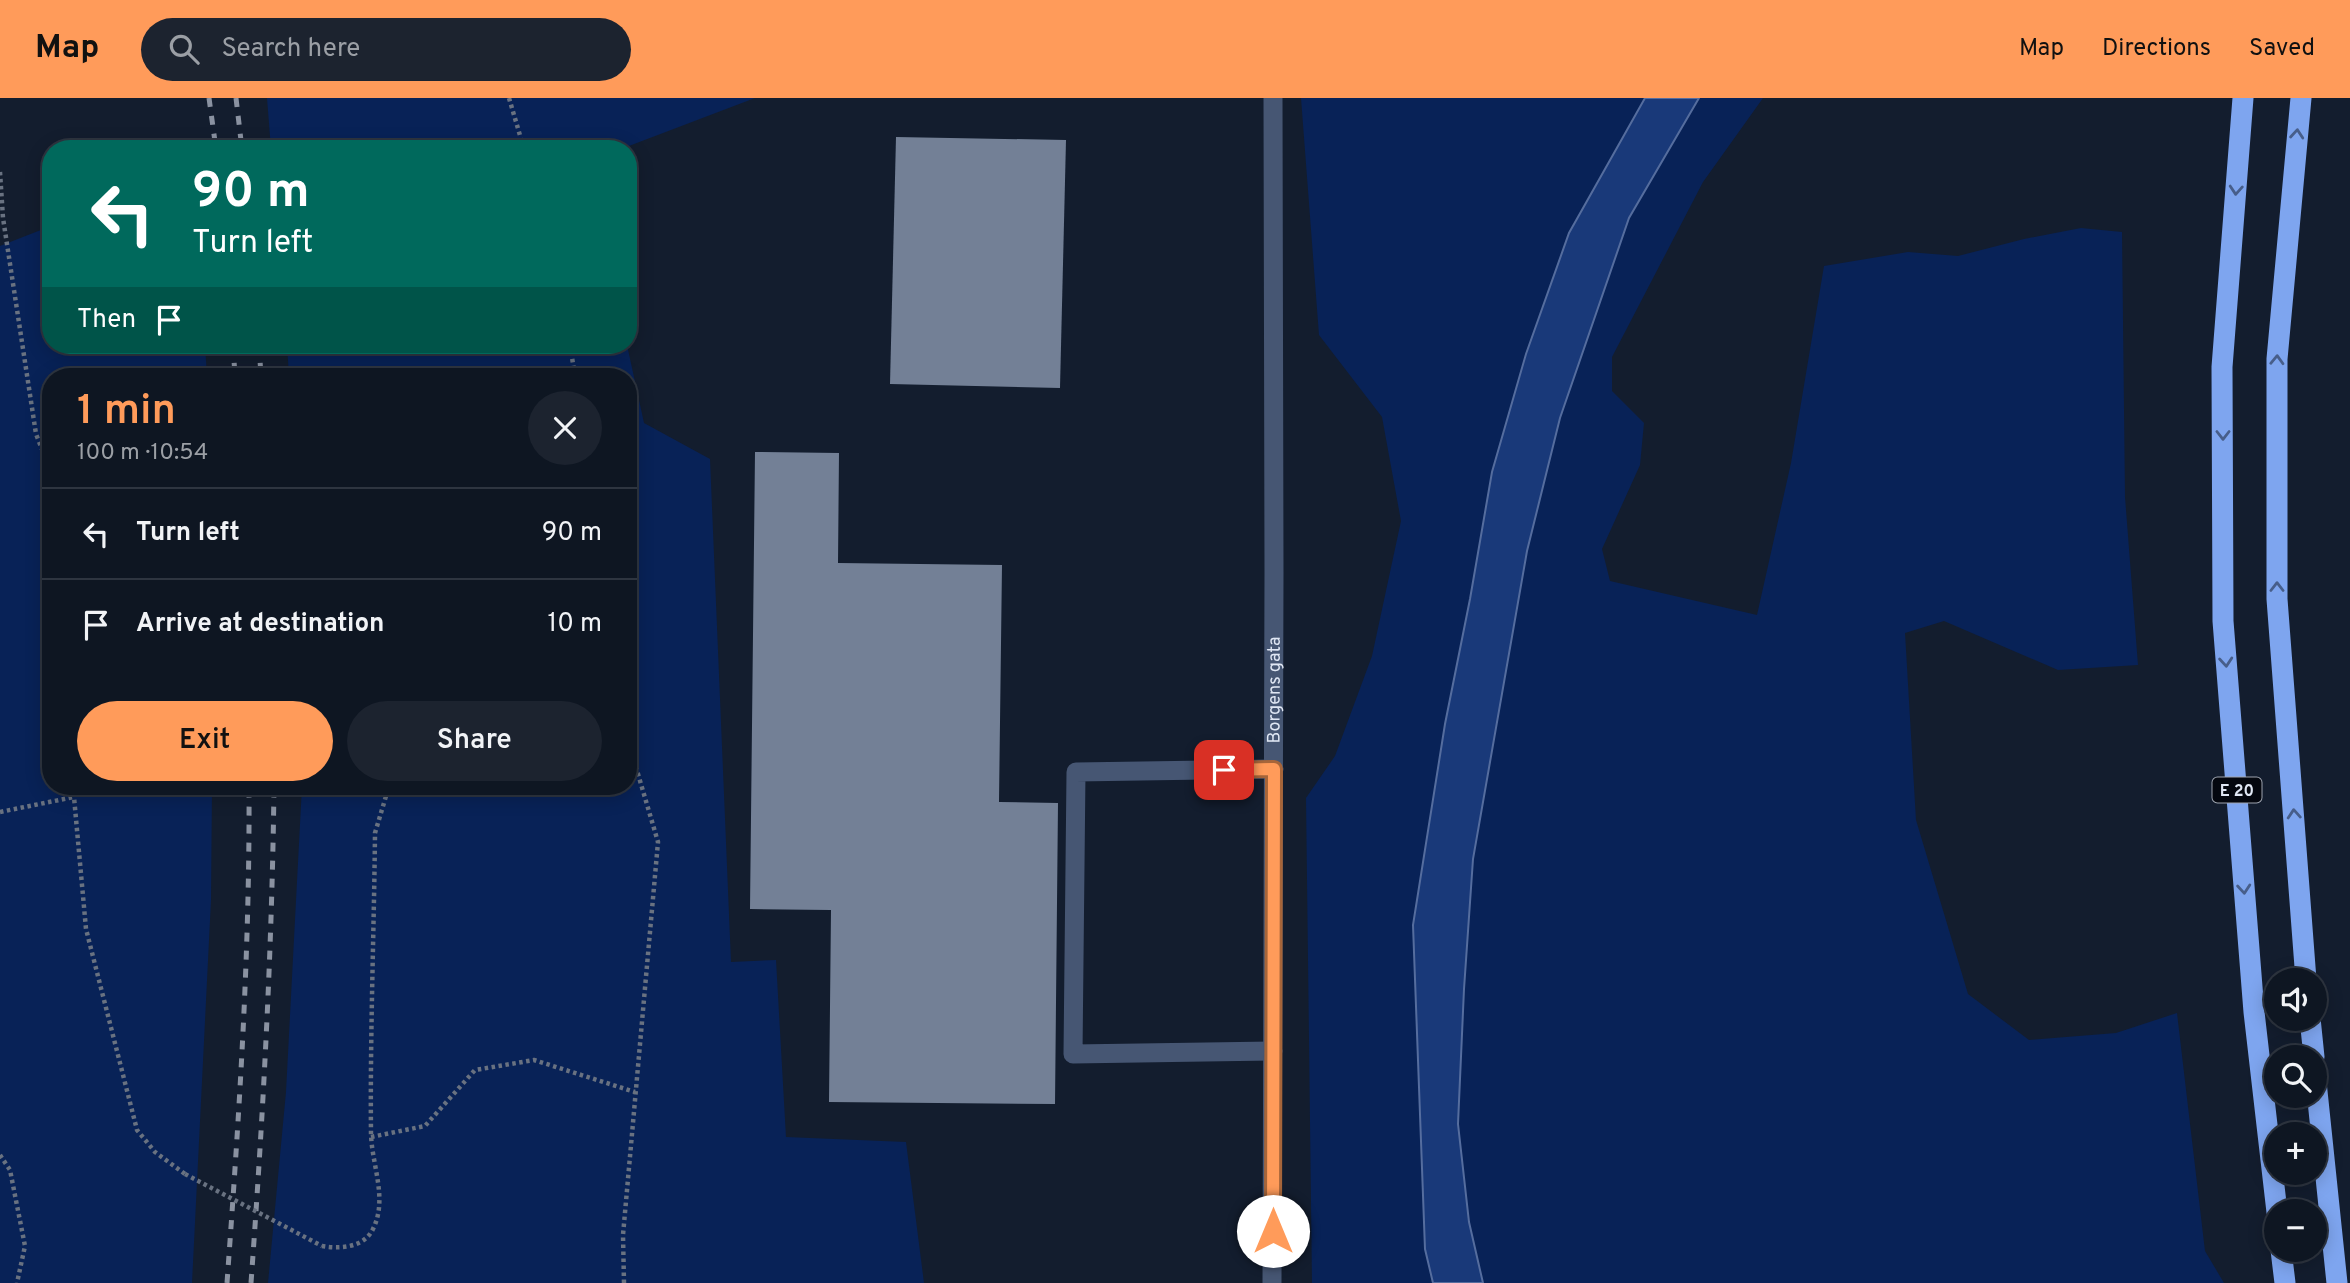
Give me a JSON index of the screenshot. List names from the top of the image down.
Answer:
{
  "streets": {
    "highway": ["E 20"],
    "street": ["Borgens gata"]
  },
  "page": {
    "header": "Map",
    "search": "Search here",
    "nav": ["Map", "Directions", "Saved"],
    "turn": ["90 m", "Turn left"],
    "then": "Then",
    "heading": ["1 min", "100 m · 10:54"],
    "list": [
      {
        "name": "Turn left",
        "value": "90 m"
      },
      {
        "name": "Arrive at destination",
        "value": "10 m"
      }
    ],
    "buttons": ["Exit", "Share"],
    "map_buttons": ["+", "−"]
  }
}
